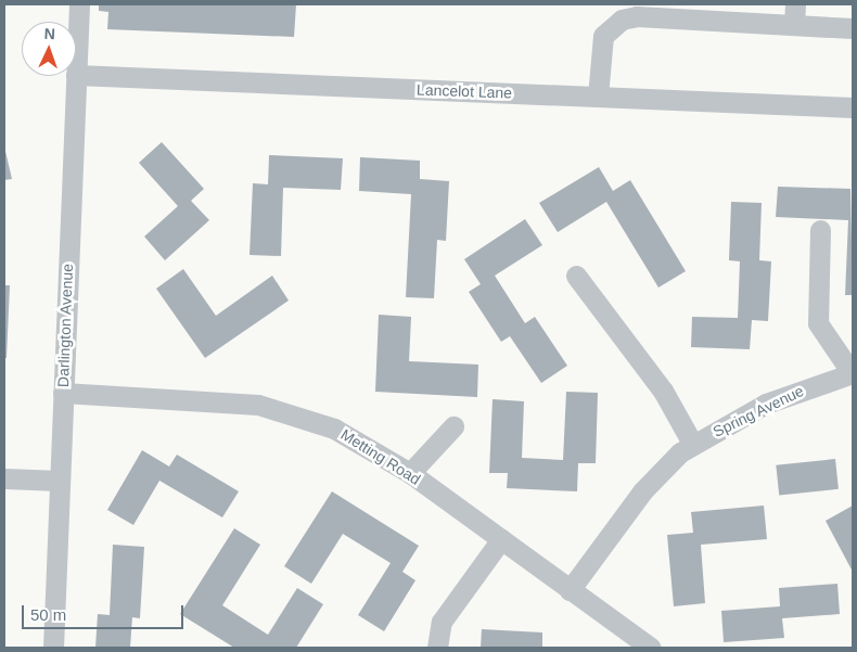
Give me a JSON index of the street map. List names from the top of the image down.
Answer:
{
  "streets": {
    "street": [
      "Lancelot Lane",
      "Darlington Avenue",
      "Spring Avenue",
      "Metting Road"
    ]
  },
  "crossings": [
    ["Lancelot Lane", "Darlington Avenue"],
    ["Darlington Avenue", "Metting Road"],
    ["Spring Avenue", "Metting Road"]
  ],
  "scale_bar": "50 m",
  "north": "top"
}
